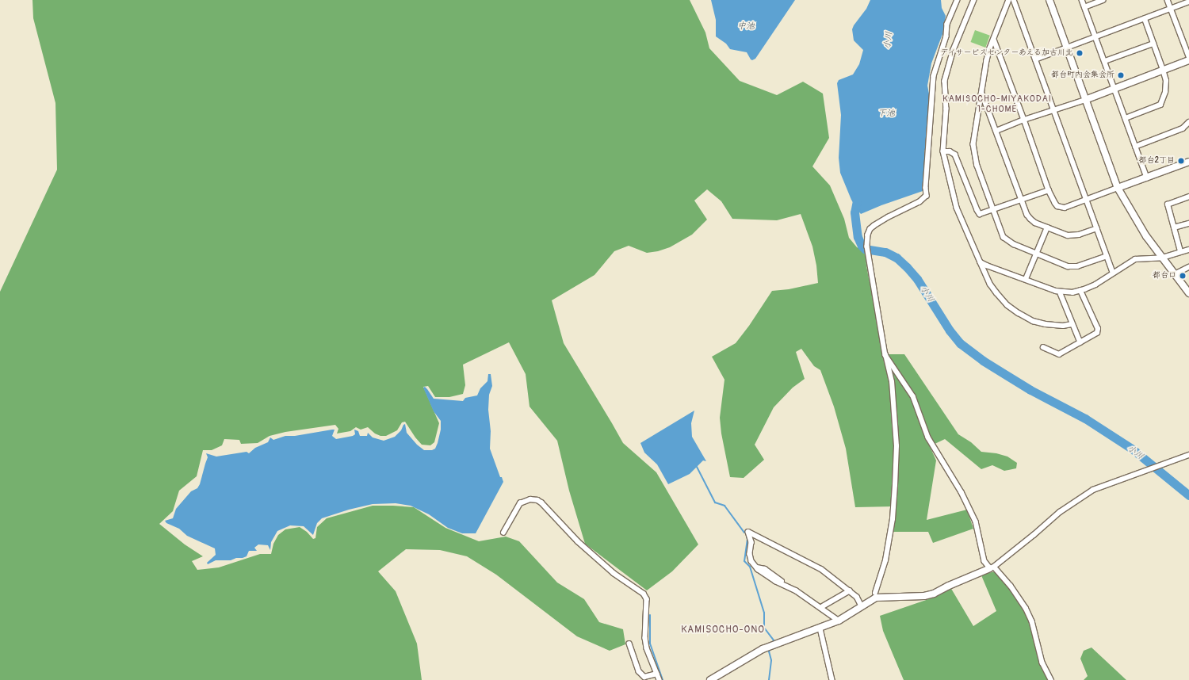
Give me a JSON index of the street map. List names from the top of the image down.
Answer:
{
  "districts": ["KAMISOCHO-MIYAKODAI 1-CHOME", "KAMISOCHO-ONO"],
  "water": ["中池", "小川", "下池"],
  "places": [
    "デイサービスセンターあえる加古川北",
    "都台町内会集会所",
    "都台2丁目",
    "都台口"
  ]
}
